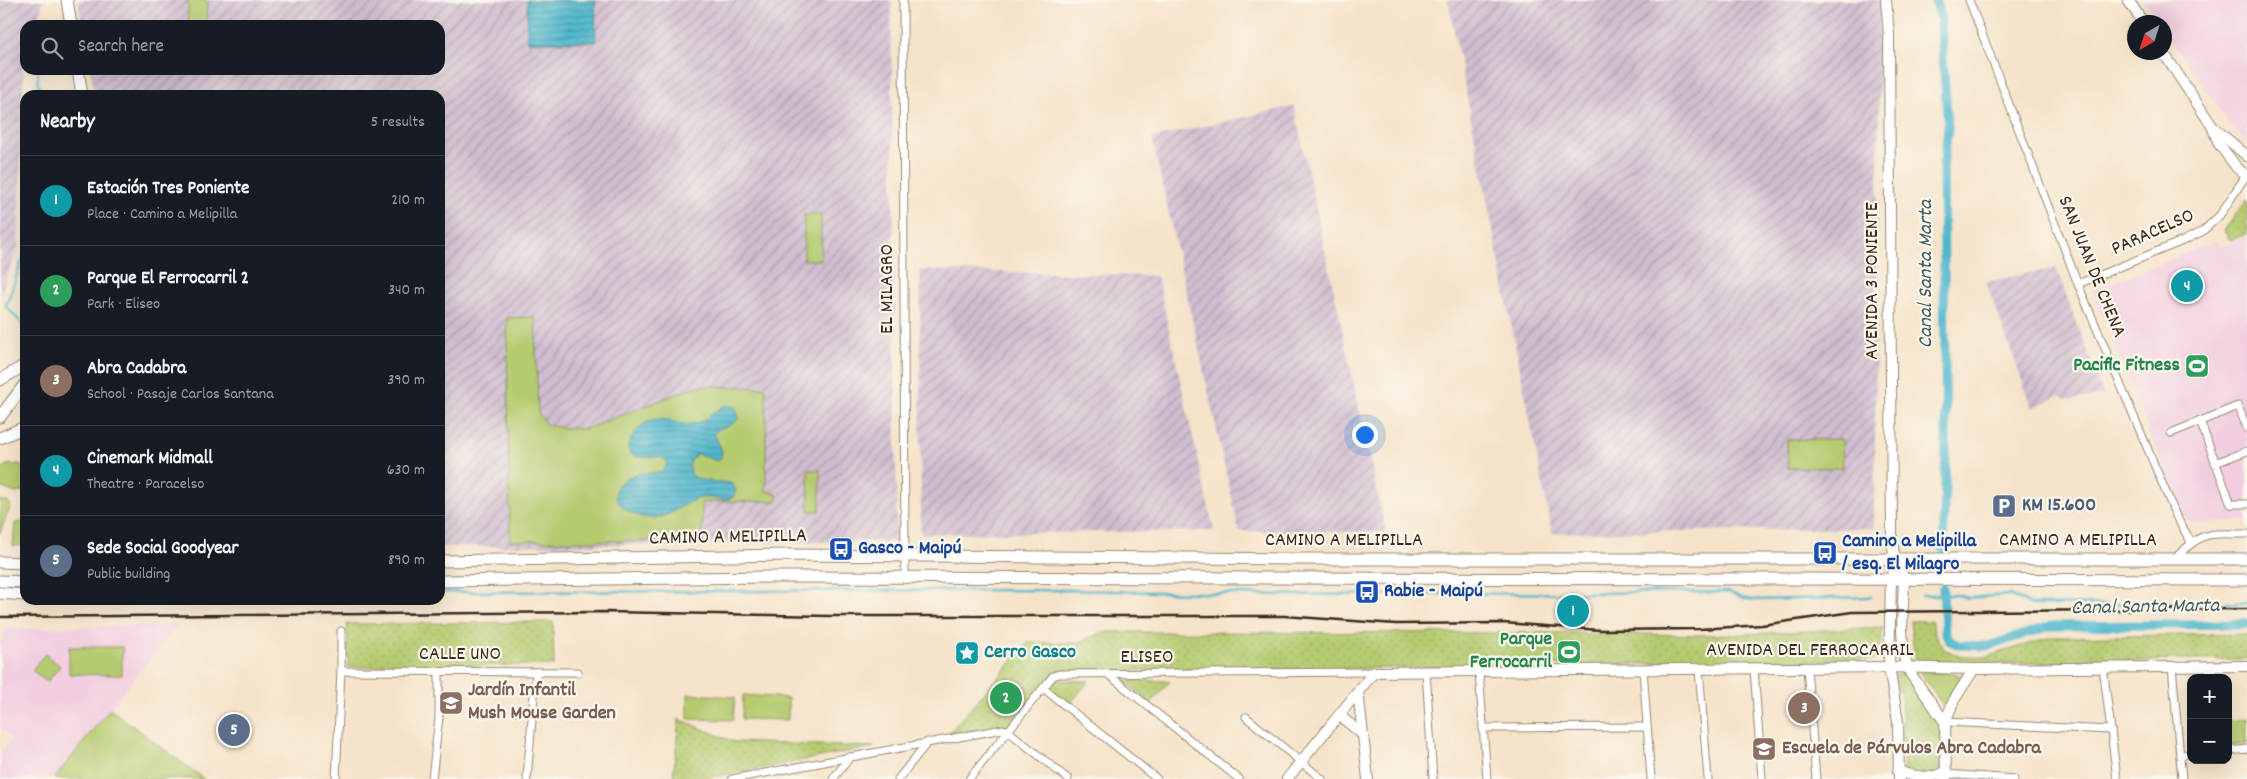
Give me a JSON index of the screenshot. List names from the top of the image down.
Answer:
{
  "streets": {
    "main road": ["CAMINO A MELIPILLA"],
    "street": [
      "PARACELSO",
      "SAN JUAN DE CHENA",
      "AVENIDA 3 PONIENTE",
      "EL MILAGRO",
      "AVENIDA DEL FERROCARRIL",
      "CALLE UNO",
      "ELISEO"
    ]
  },
  "crossings": [
    ["PARACELSO", "SAN JUAN DE CHENA"],
    ["AVENIDA 3 PONIENTE", "CAMINO A MELIPILLA"],
    ["AVENIDA 3 PONIENTE", "AVENIDA DEL FERROCARRIL"],
    ["EL MILAGRO", "CAMINO A MELIPILLA"],
    ["AVENIDA DEL FERROCARRIL", "ELISEO"]
  ],
  "water": ["Canal Santa Marta"],
  "places": {
    "sports": ["Pacific Fitness", "Parque Ferrocarril"],
    "parking": ["KM 15.600"],
    "bus stop": ["Gasco - Maipú", "Camino a Melipilla / esq. El Milagro", "Rabie - Maipú"],
    "place": ["Cerro Gasco"],
    "school or university": ["Jardín Infantil Mush Mouse Garden", "Escuela de Párvulos Abra Cadabra"]
  },
  "north": "bottom left",
  "page": {
    "search": "Search here",
    "heading": ["Nearby", "5 results"],
    "list": [
      {
        "mark": "1",
        "name": "Estación Tres Poniente",
        "note": "Place · Camino a Melipilla",
        "value": "210 m"
      },
      {
        "mark": "2",
        "name": "Parque El Ferrocarril 2",
        "note": "Park · Eliseo",
        "value": "340 m"
      },
      {
        "mark": "3",
        "name": "Abra Cadabra",
        "note": "School · Pasaje Carlos Santana",
        "value": "390 m"
      },
      {
        "mark": "4",
        "name": "Cinemark Midmall",
        "note": "Theatre · Paracelso",
        "value": "630 m"
      },
      {
        "mark": "5",
        "name": "Sede Social Goodyear",
        "note": "Public building",
        "value": "890 m"
      }
    ],
    "pins": [
      "4",
      "1",
      "2",
      "3",
      "5"
    ],
    "map_buttons": ["+", "−"]
  }
}
